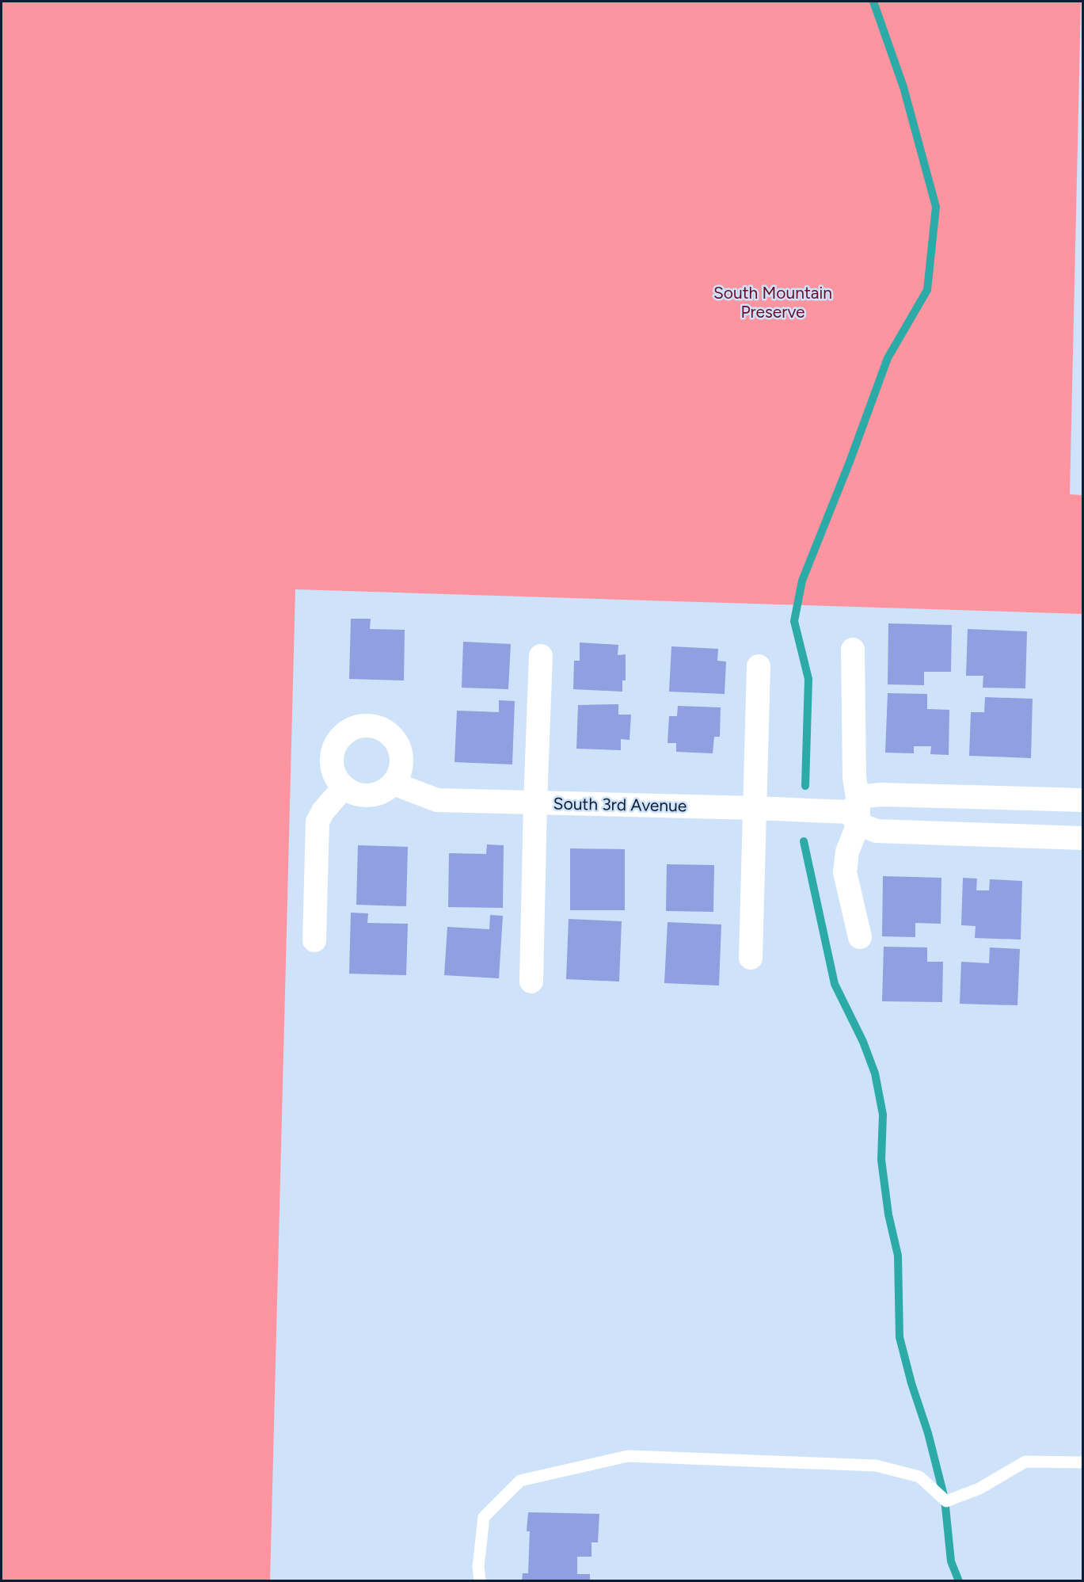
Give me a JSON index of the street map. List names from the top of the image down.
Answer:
{
  "streets": {
    "street": ["South 3rd Avenue"]
  },
  "parks": ["South Mountain Preserve"]
}
